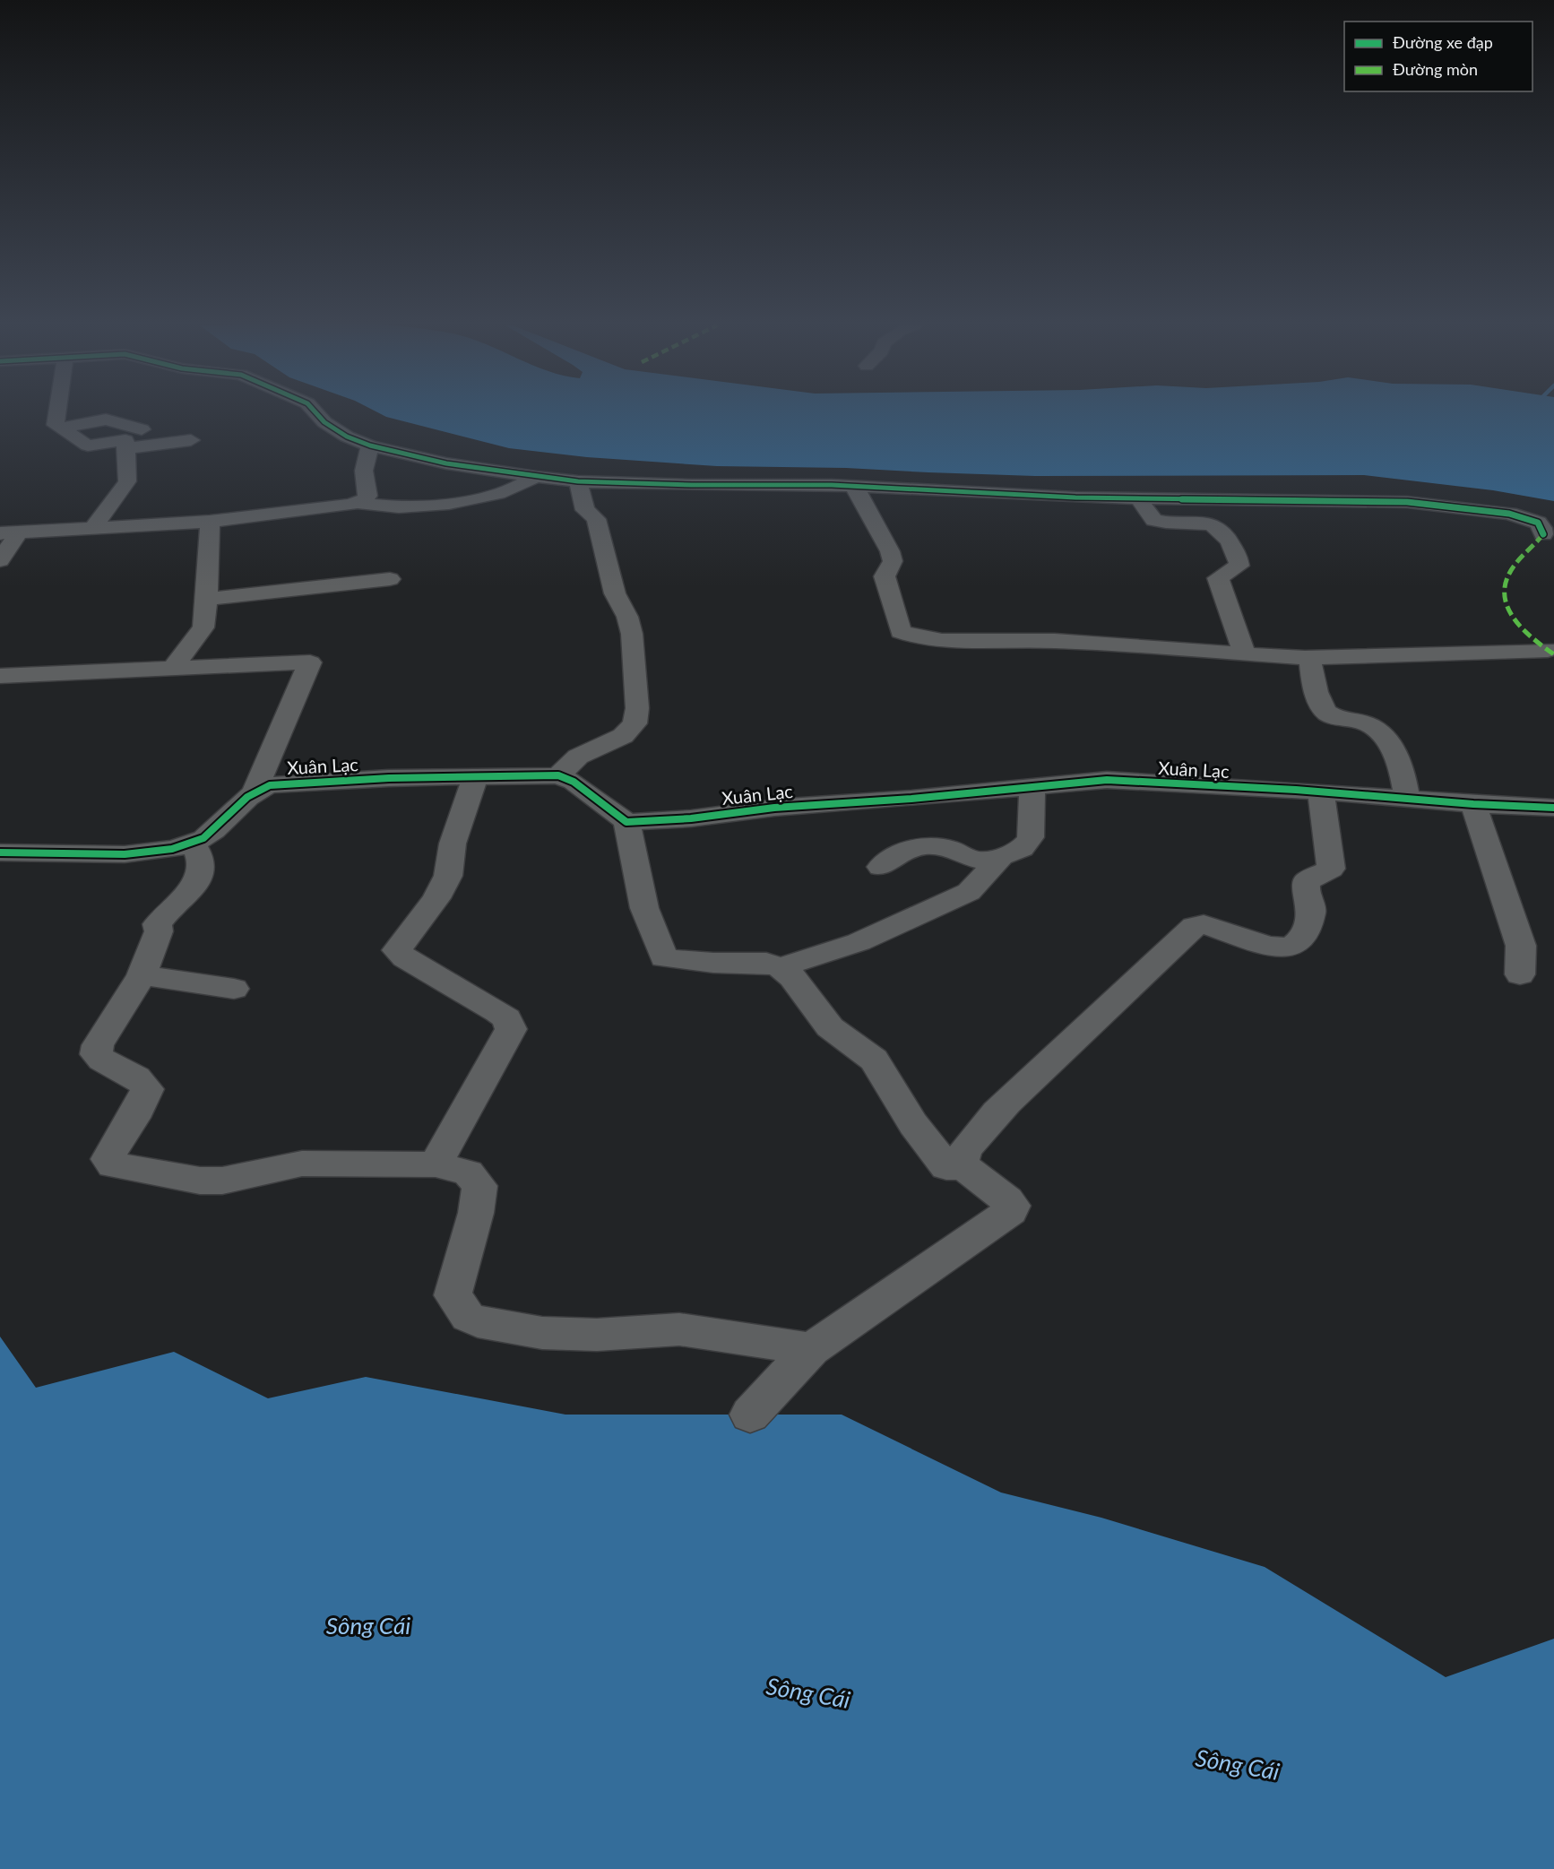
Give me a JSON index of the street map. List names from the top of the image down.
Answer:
{
  "streets": {
    "street": ["Xuân Lạc"]
  },
  "water": ["Sông Cái"],
  "legend": ["Đường xe đạp", "Đường mòn"]
}
